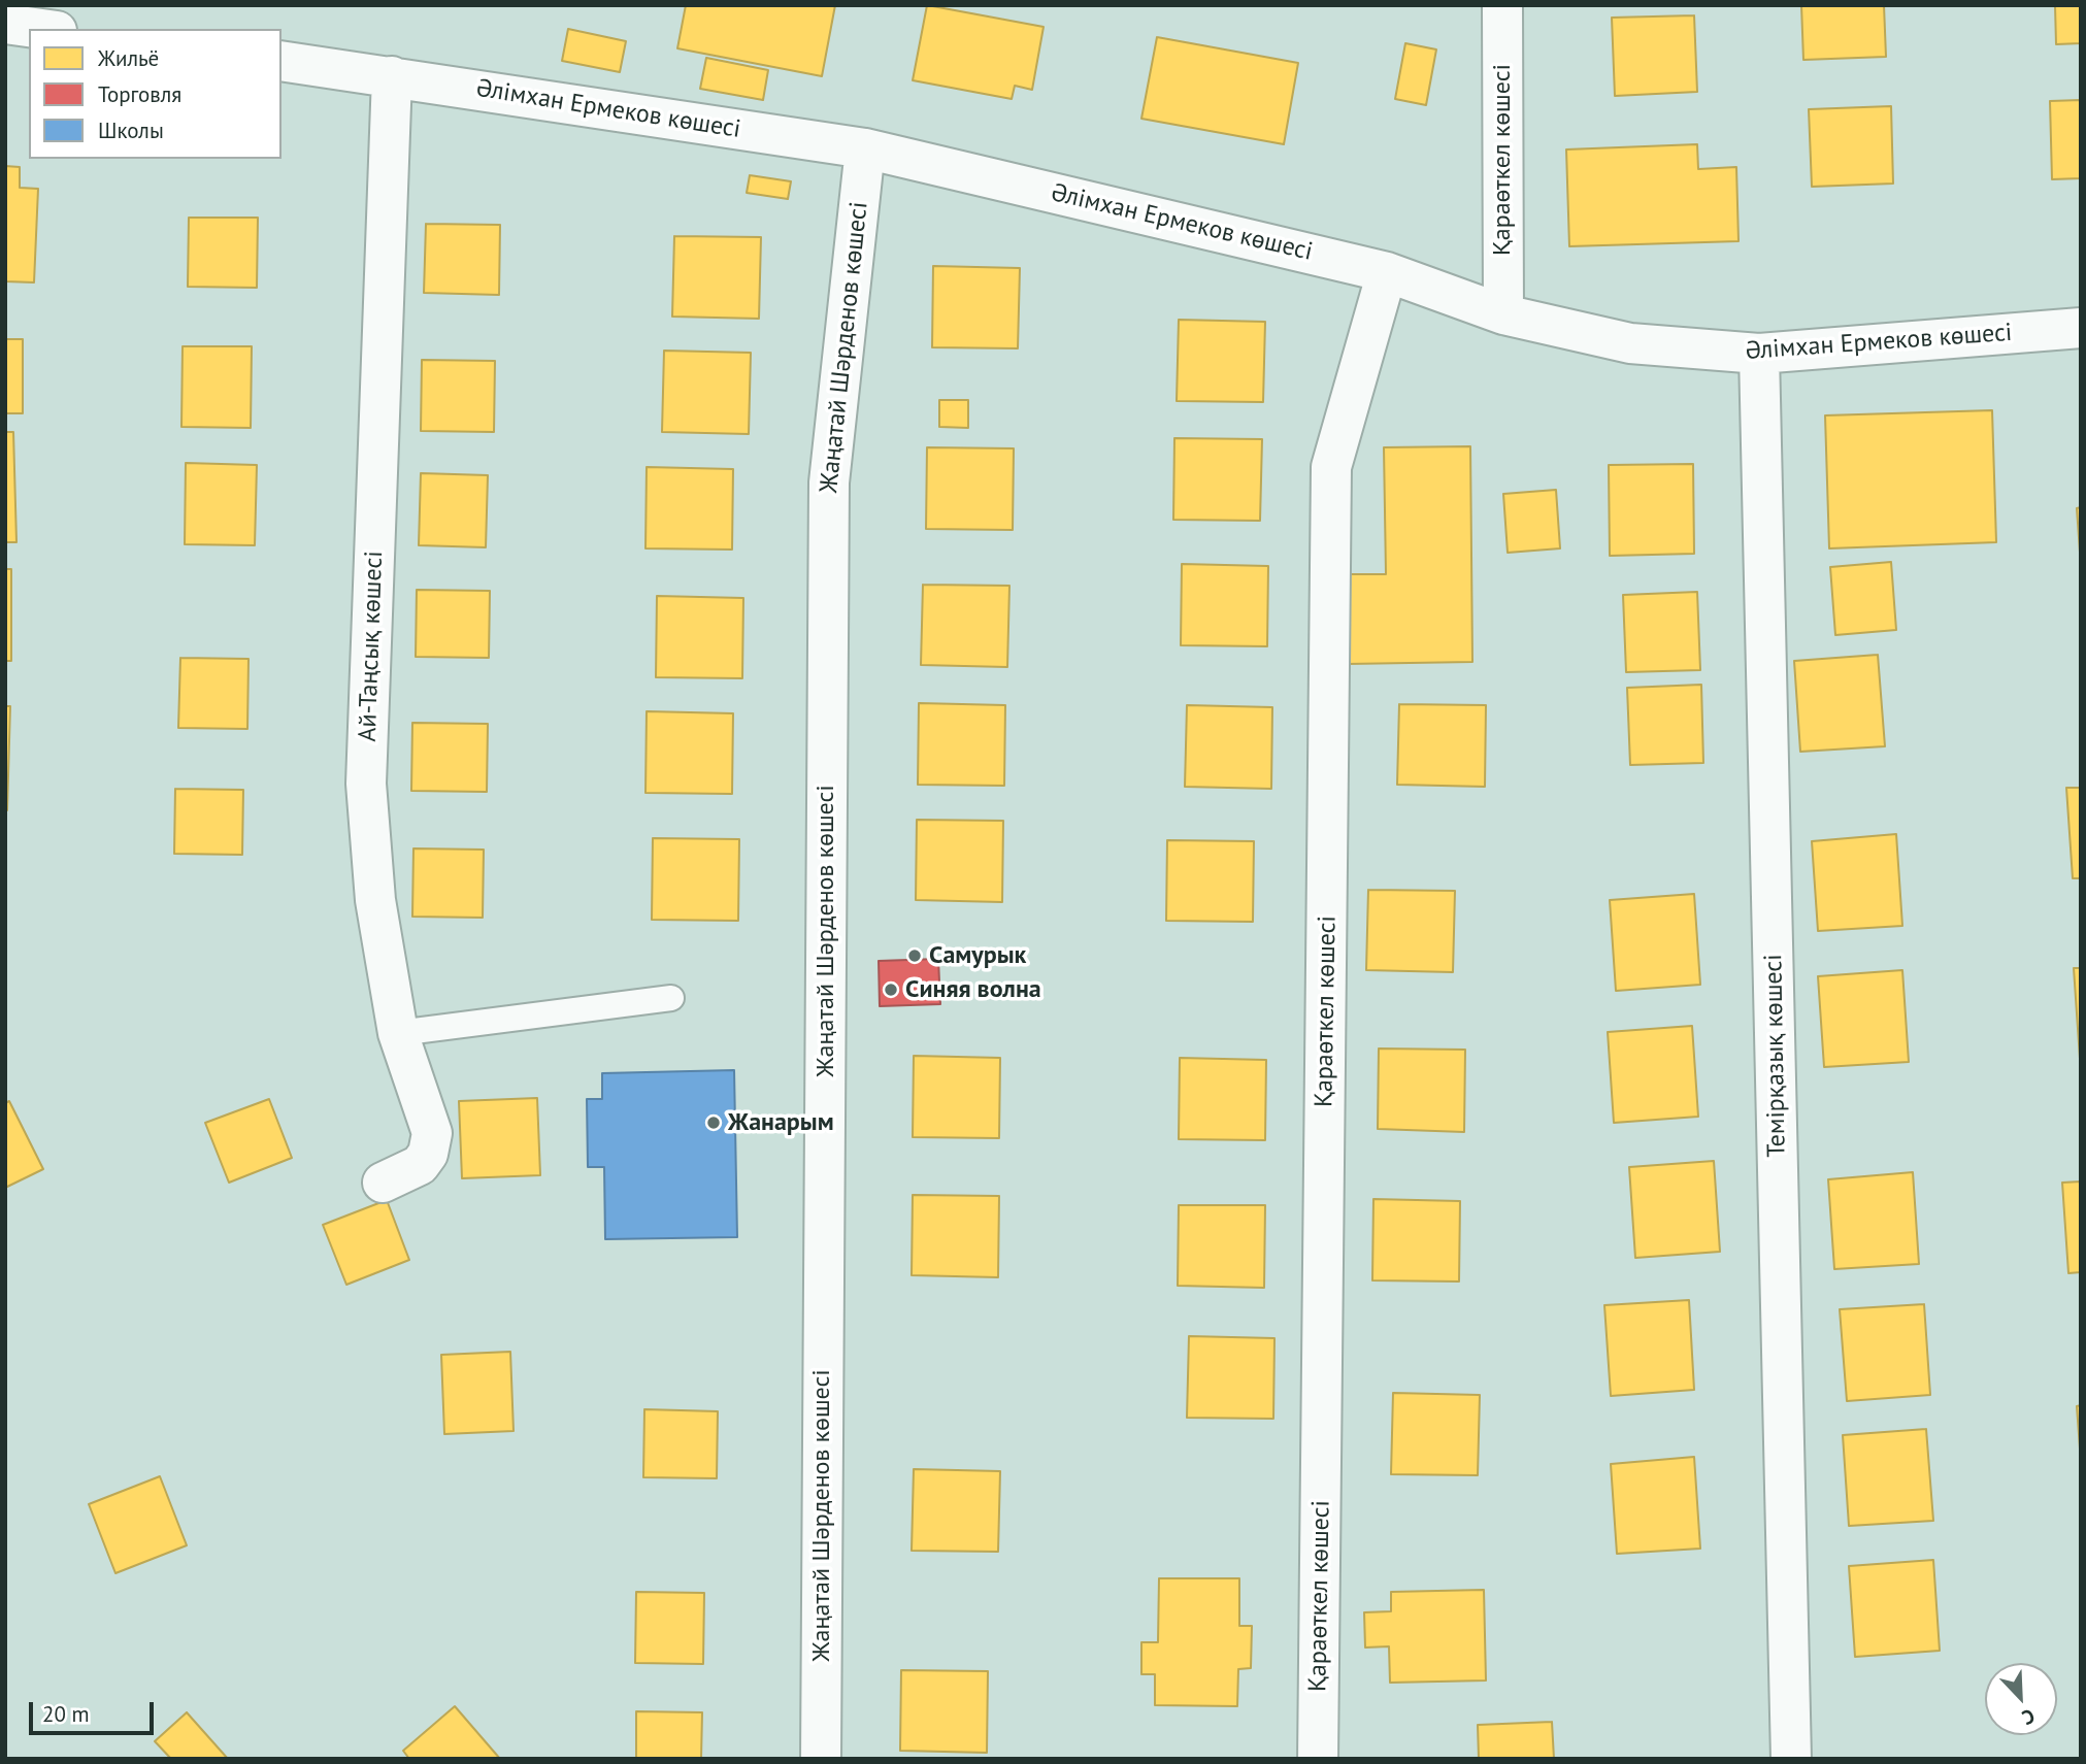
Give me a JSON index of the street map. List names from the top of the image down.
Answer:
{
  "streets": {
    "street": [
      "Әлімхан Ермеков көшесі",
      "Қараөткел көшесі",
      "Жаңатай Шәрденов көшесі",
      "Ай-Таңсық көшесі",
      "Темірқазық көшесі"
    ]
  },
  "crossings": [
    ["Әлімхан Ермеков көшесі", "Қараөткел көшесі"],
    ["Әлімхан Ермеков көшесі", "Жаңатай Шәрденов көшесі"],
    ["Әлімхан Ермеков көшесі", "Ай-Таңсық көшесі"],
    ["Әлімхан Ермеков көшесі", "Темірқазық көшесі"]
  ],
  "places": ["Самурык", "Синяя волна", "Жанарым"],
  "legend": ["Жильё", "Торговля", "Школы"],
  "scale_bar": "20 m",
  "north": "bottom right"
}
